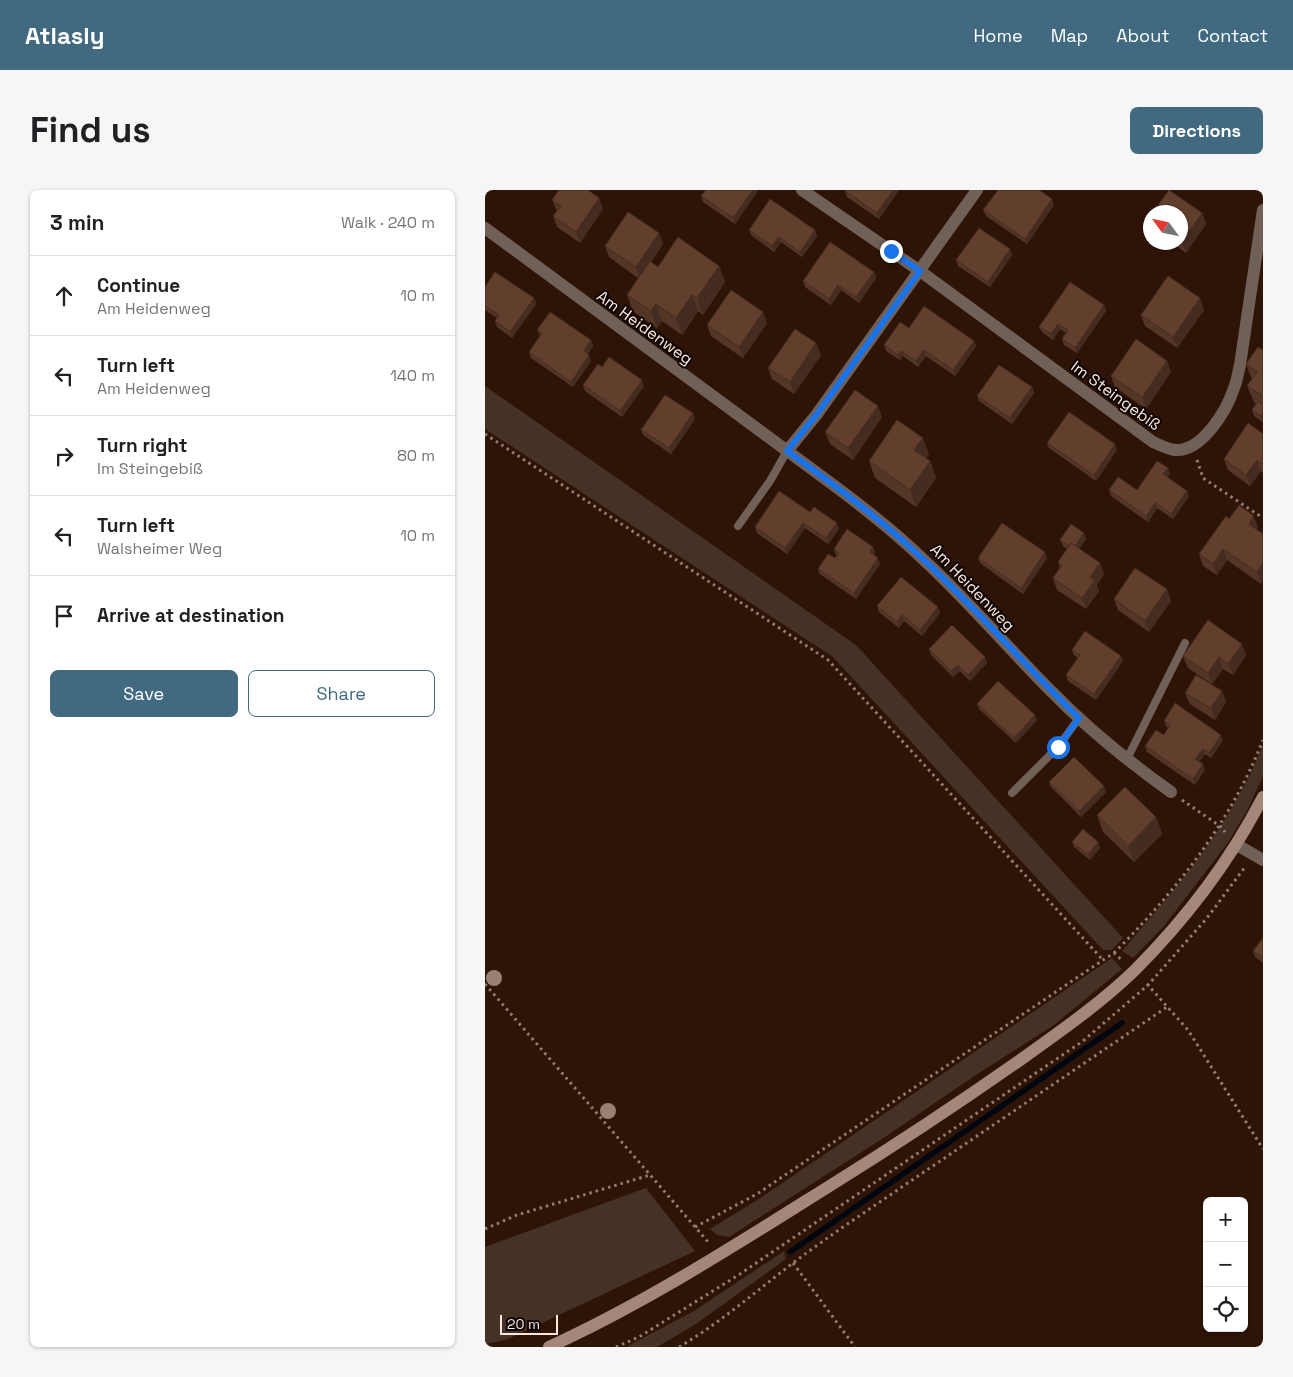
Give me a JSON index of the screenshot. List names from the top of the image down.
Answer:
{
  "streets": {
    "street": ["Am Heidenweg", "Im Steingebiß"]
  },
  "scale_bar": "20 m",
  "north": "top left",
  "page": {
    "header": "Atlasly",
    "nav": [
      "Home",
      "Map",
      "About",
      "Contact"
    ],
    "buttons": [
      "Directions",
      ["Save", "Share"]
    ],
    "title": "Find us",
    "heading": ["3 min", "Walk · 240 m"],
    "list": [
      ["Continue", "Am Heidenweg", "10 m"],
      ["Turn left", "Am Heidenweg", "140 m"],
      ["Turn right", "Im Steingebiß", "80 m"],
      ["Turn left", "Walsheimer Weg", "10 m"],
      "Arrive at destination"
    ],
    "map_buttons": ["+", "−"],
    "scale": "20 m"
  }
}
